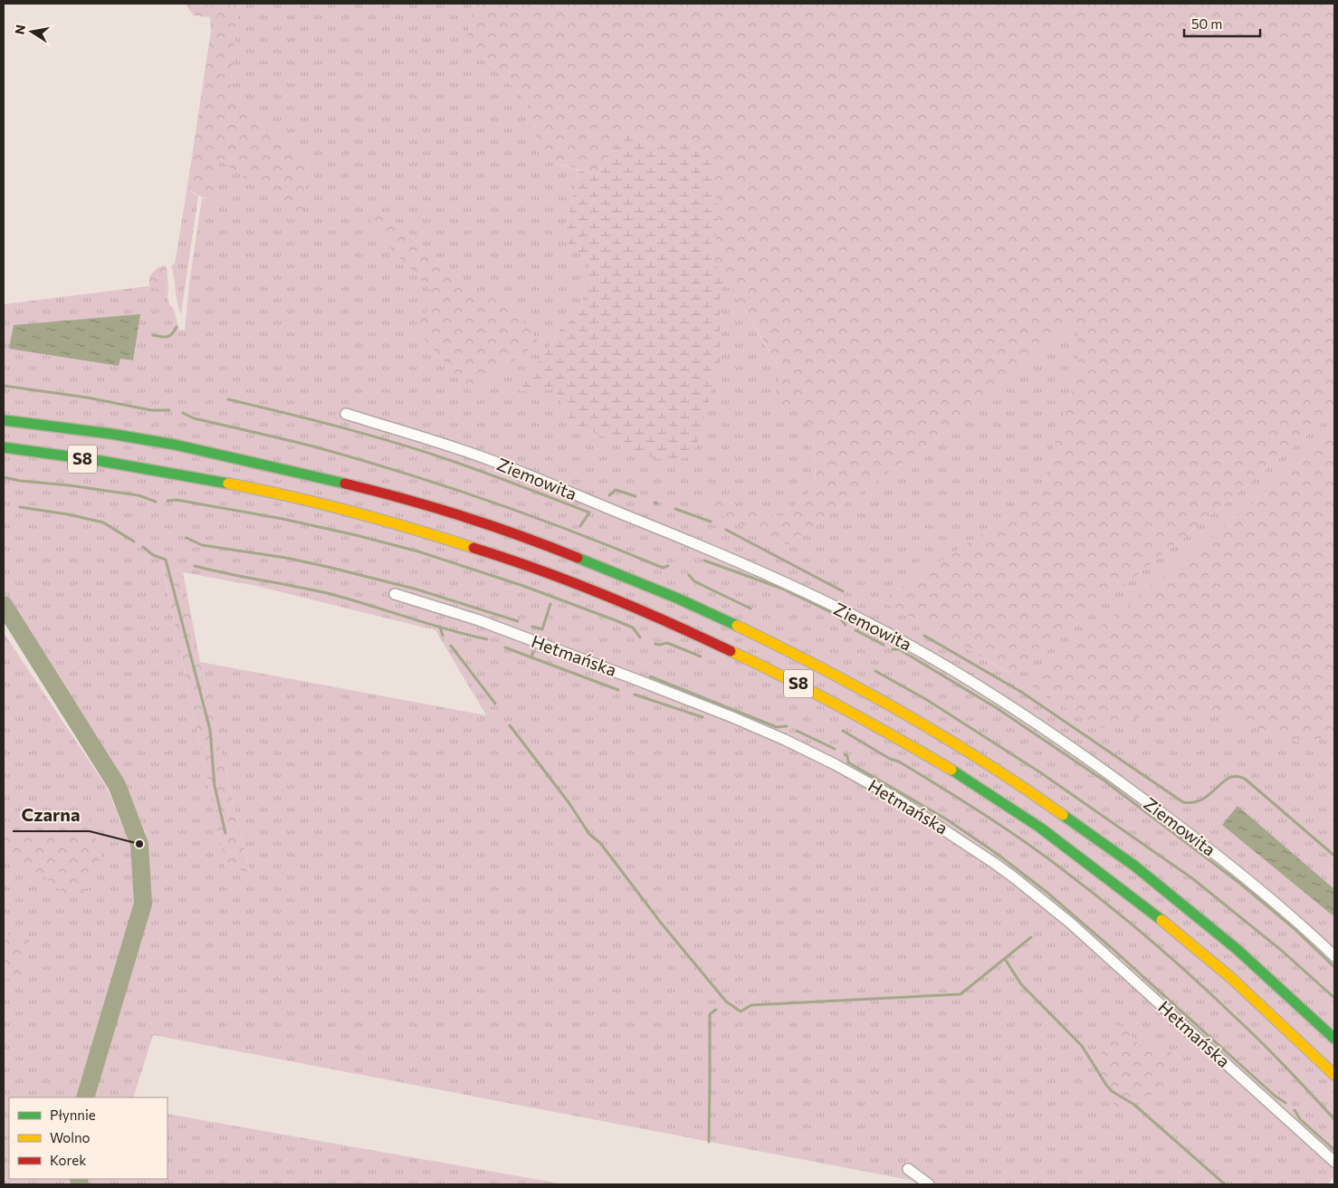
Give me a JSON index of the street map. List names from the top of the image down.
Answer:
{
  "streets": {
    "highway": ["S8"],
    "street": ["Ziemowita", "Hetmańska"]
  },
  "places": ["Czarna"],
  "legend": ["Płynnie", "Wolno", "Korek"],
  "scale_bar": "50 m",
  "north": "left"
}
